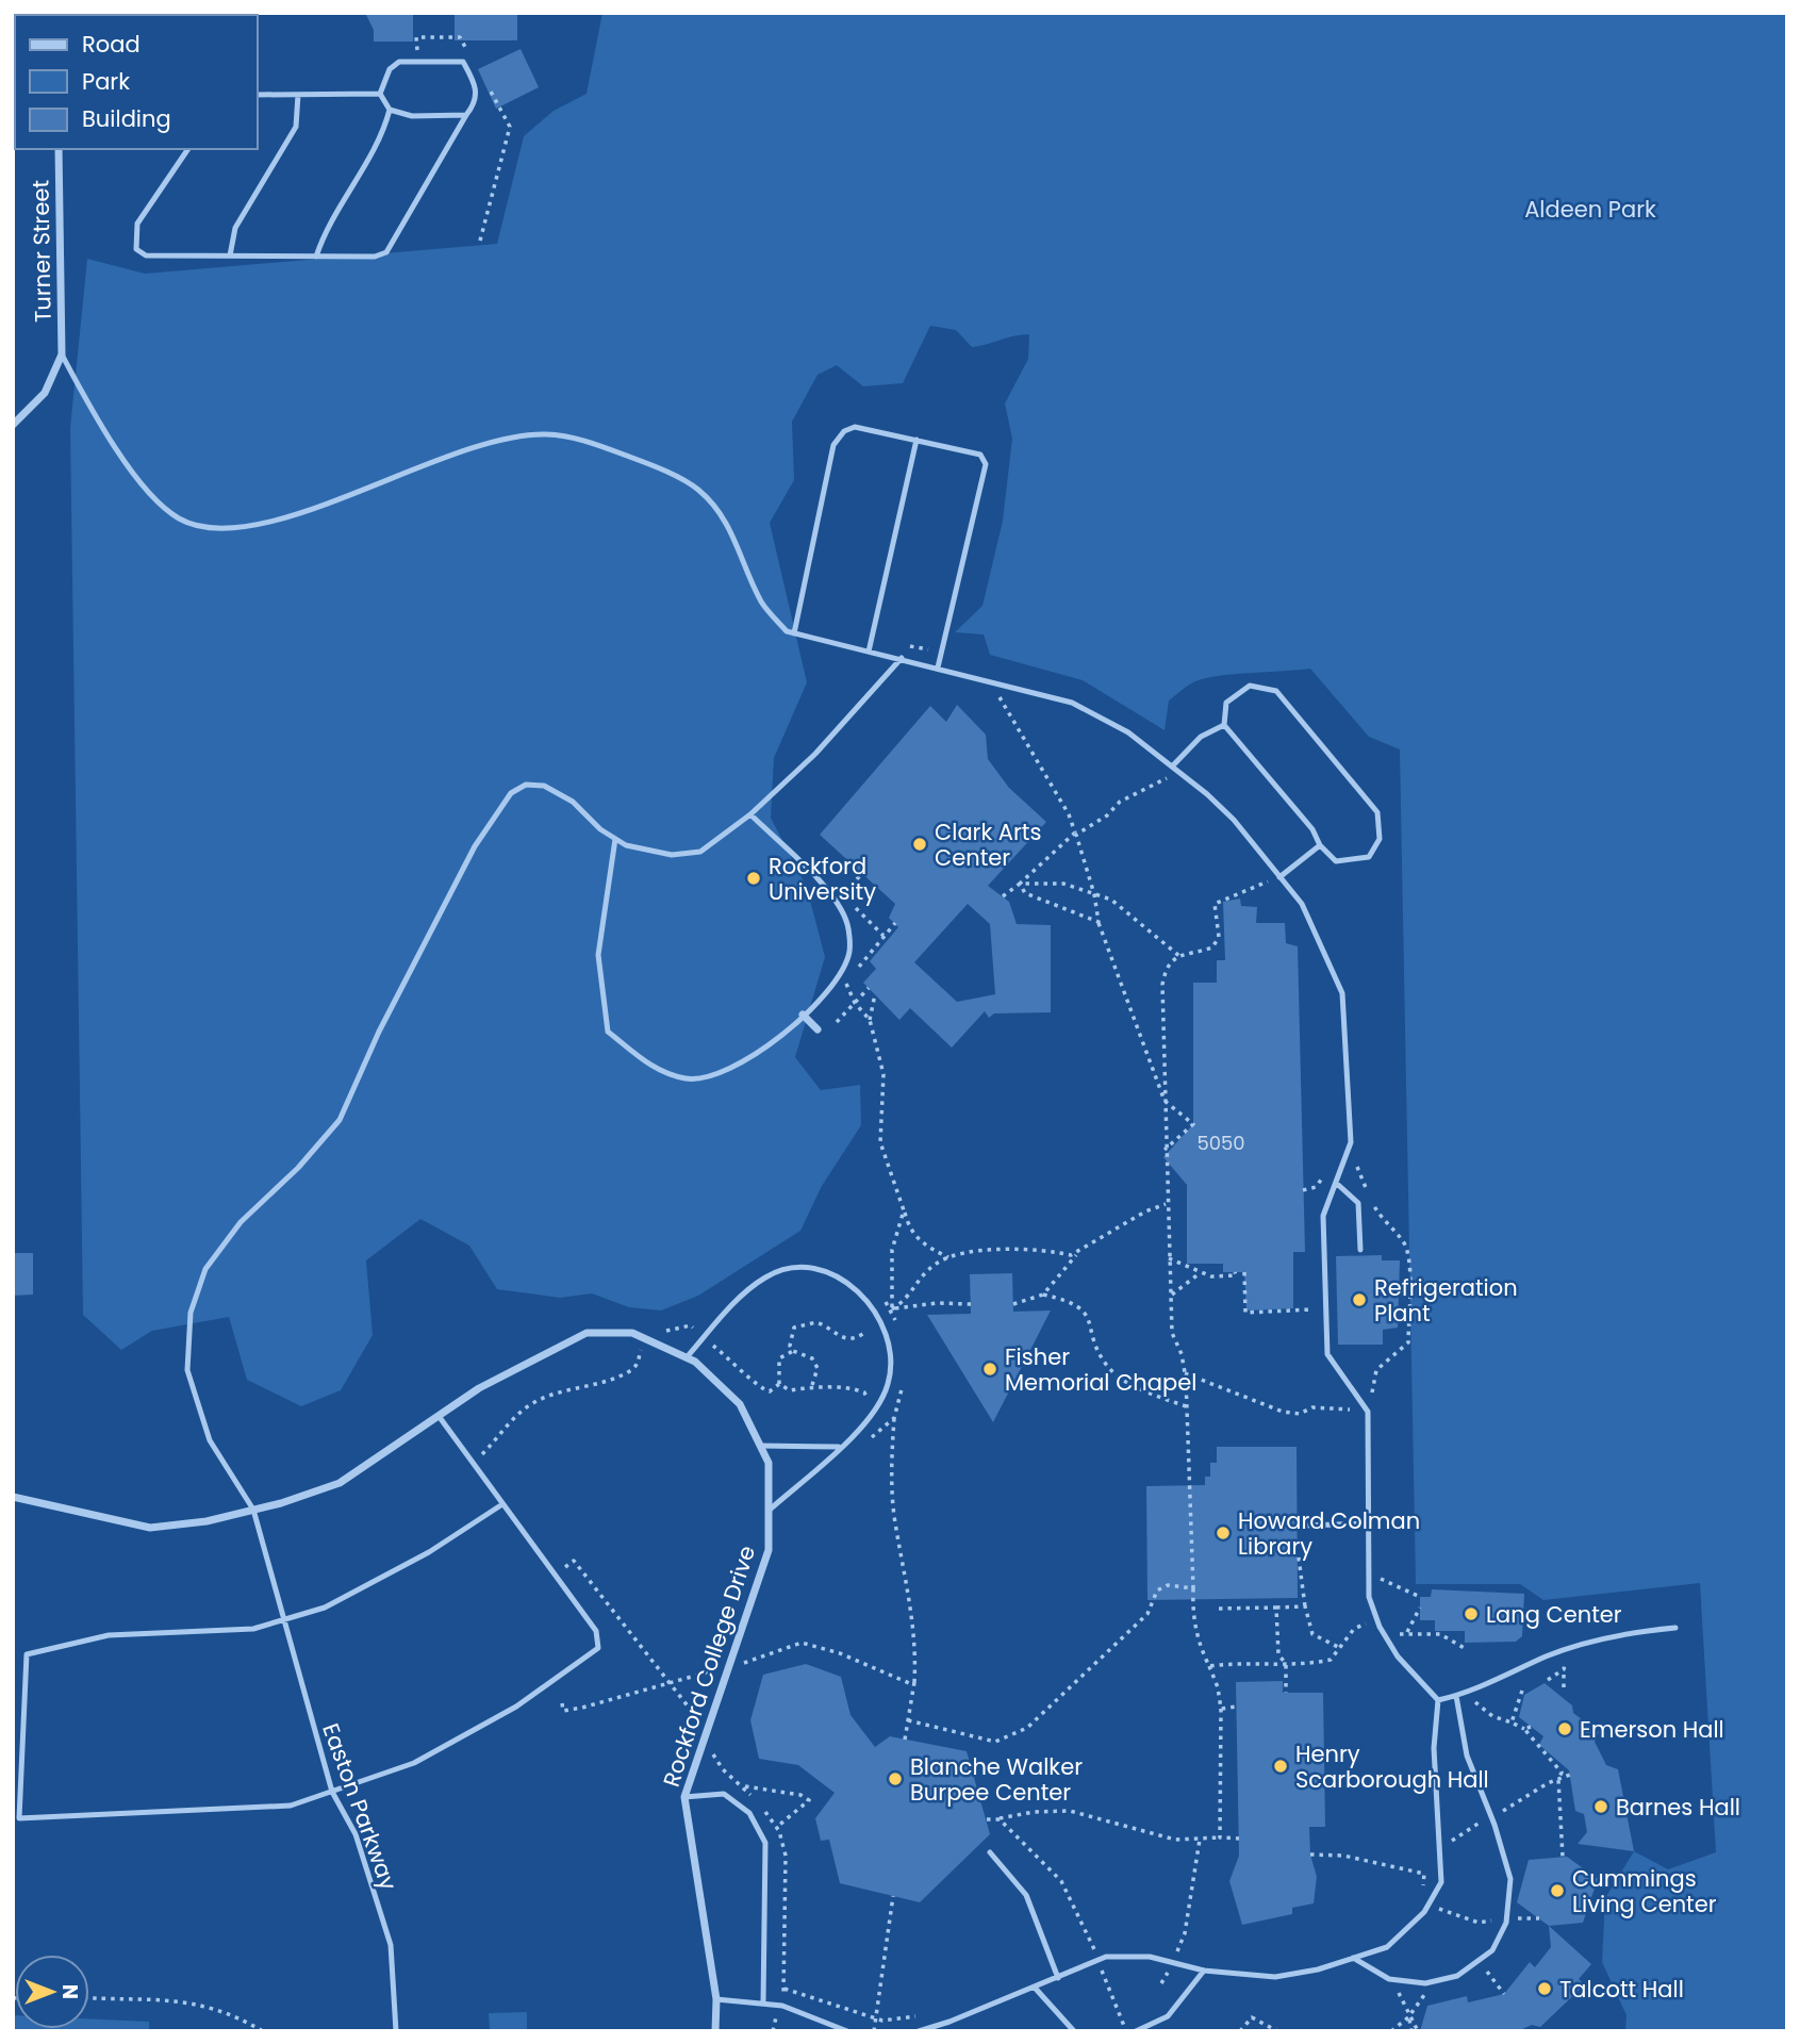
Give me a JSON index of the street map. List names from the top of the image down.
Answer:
{
  "streets": {
    "street": ["Turner Street", "Rockford College Drive"],
    "lane": ["Easton Parkway"]
  },
  "crossings": [
    ["Rockford College Drive", "Easton Parkway"]
  ],
  "parks": ["Aldeen Park"],
  "places": [
    "Clark Arts Center",
    "Rockford University",
    "Refrigeration Plant",
    "Fisher Memorial Chapel",
    "Howard Colman Library",
    "Lang Center",
    "Emerson Hall",
    "Henry Scarborough Hall",
    "Blanche Walker Burpee Center",
    "Barnes Hall",
    "Cummings Living Center",
    "Talcott Hall"
  ],
  "house_numbers": ["5050"],
  "legend": ["Road", "Park", "Building"],
  "north": "right"
}
